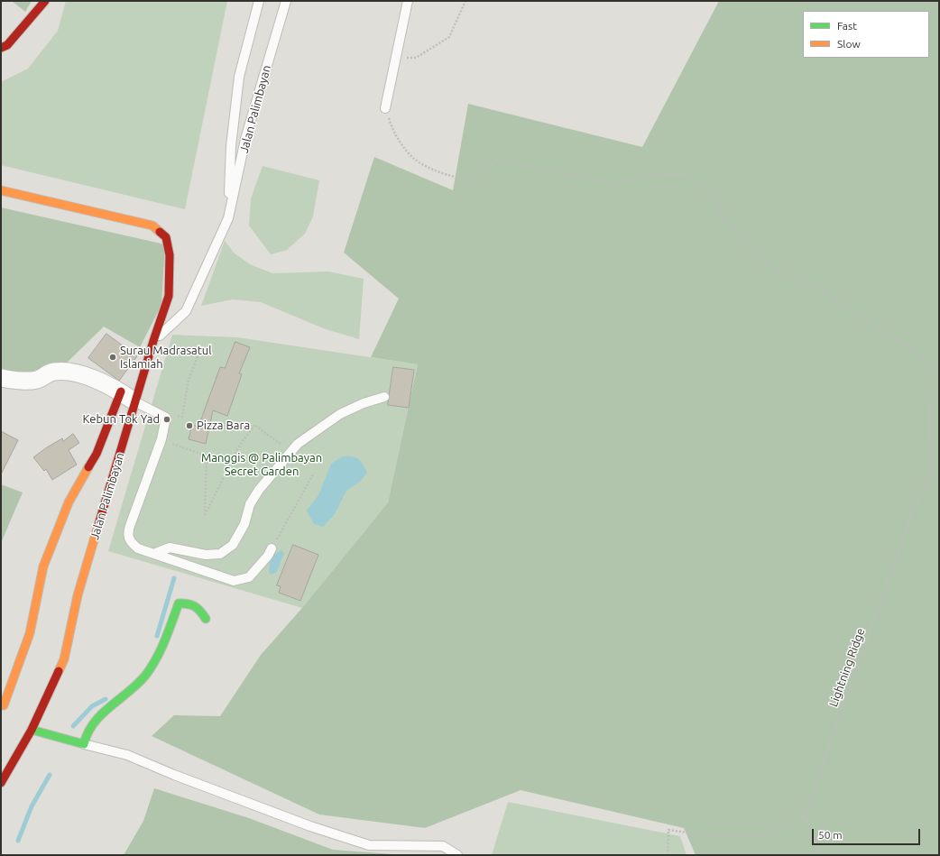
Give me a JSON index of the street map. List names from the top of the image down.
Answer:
{
  "streets": {
    "street": ["Jalan Palimbayan"],
    "path": ["Lightning Ridge"]
  },
  "parks": ["Manggis @ Palimbayan Secret Garden"],
  "places": ["Surau Madrasatul Islamiah", "Kebun Tok Yad", "Pizza Bara"],
  "legend": ["Fast", "Slow"],
  "scale_bar": "50 m"
}
